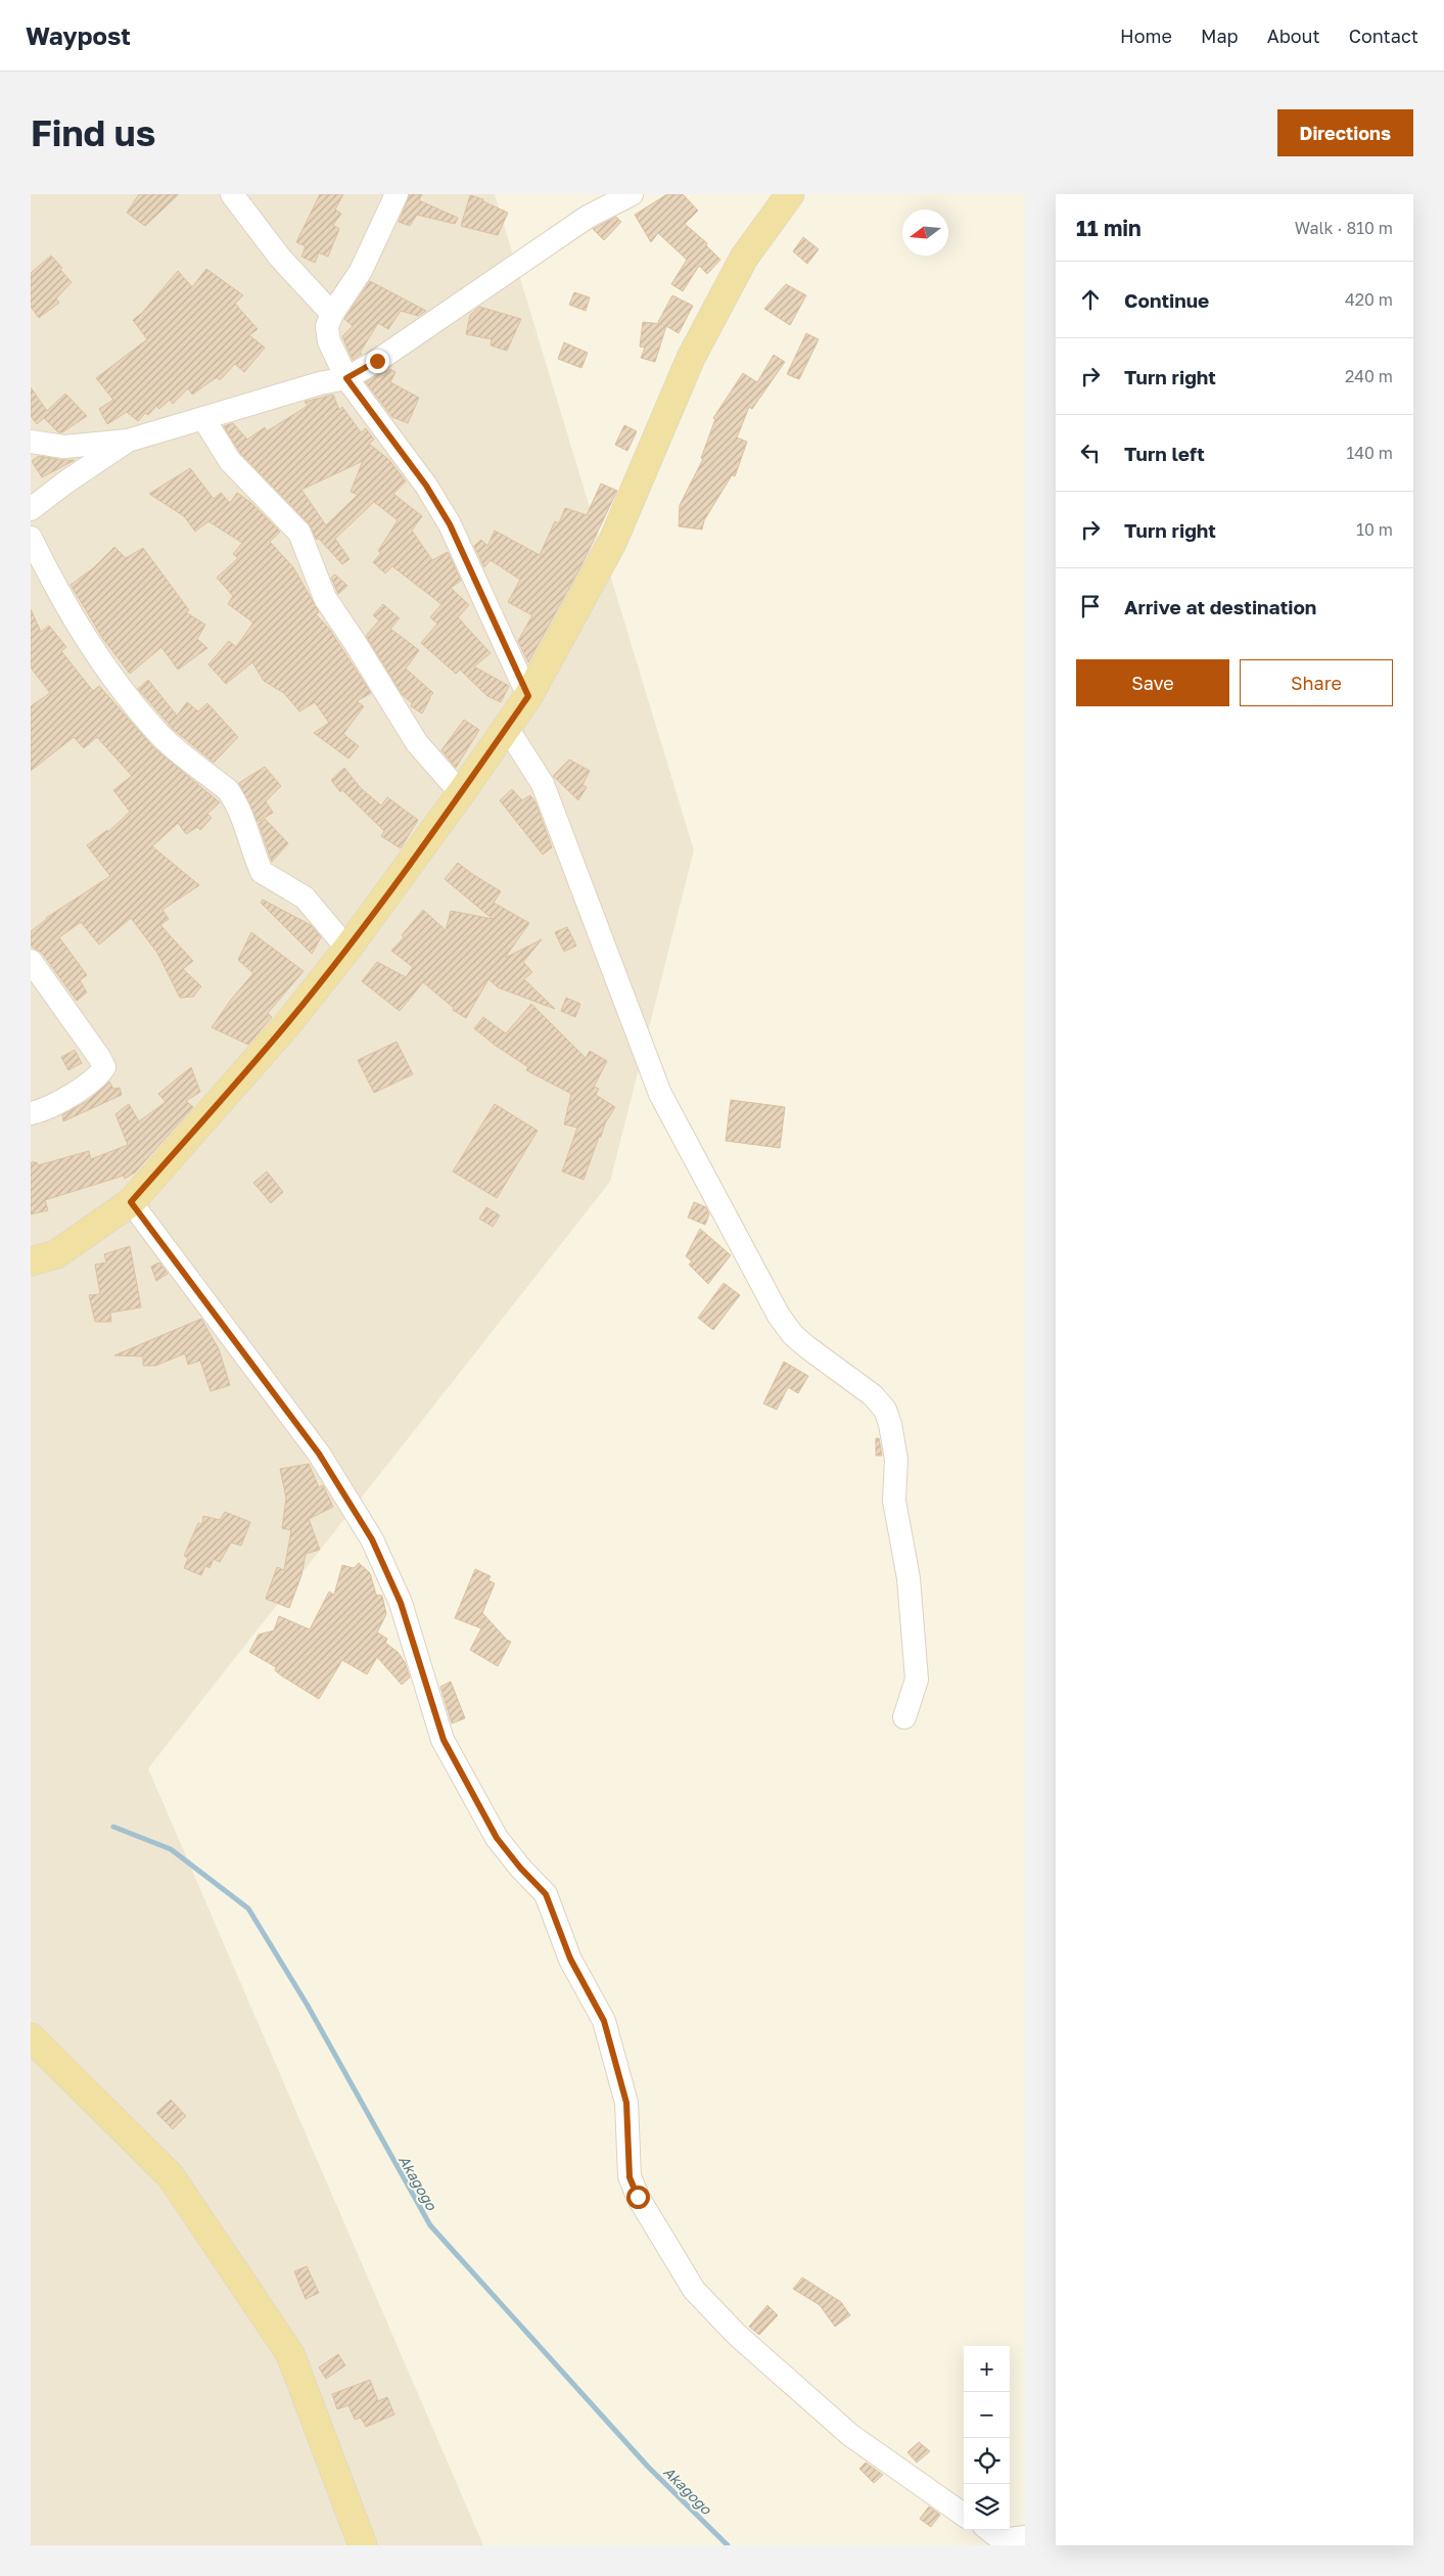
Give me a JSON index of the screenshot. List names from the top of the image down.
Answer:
{
  "water": ["Akagogo"],
  "north": "left",
  "page": {
    "header": "Waypost",
    "nav": [
      "Home",
      "Map",
      "About",
      "Contact"
    ],
    "buttons": [
      "Directions",
      ["Save", "Share"]
    ],
    "title": "Find us",
    "heading": ["11 min", "Walk · 810 m"],
    "list": [
      ["Continue", "420 m"],
      ["Turn right", "240 m"],
      ["Turn left", "140 m"],
      ["Turn right", "10 m"],
      "Arrive at destination"
    ],
    "map_buttons": ["+", "−"]
  }
}
